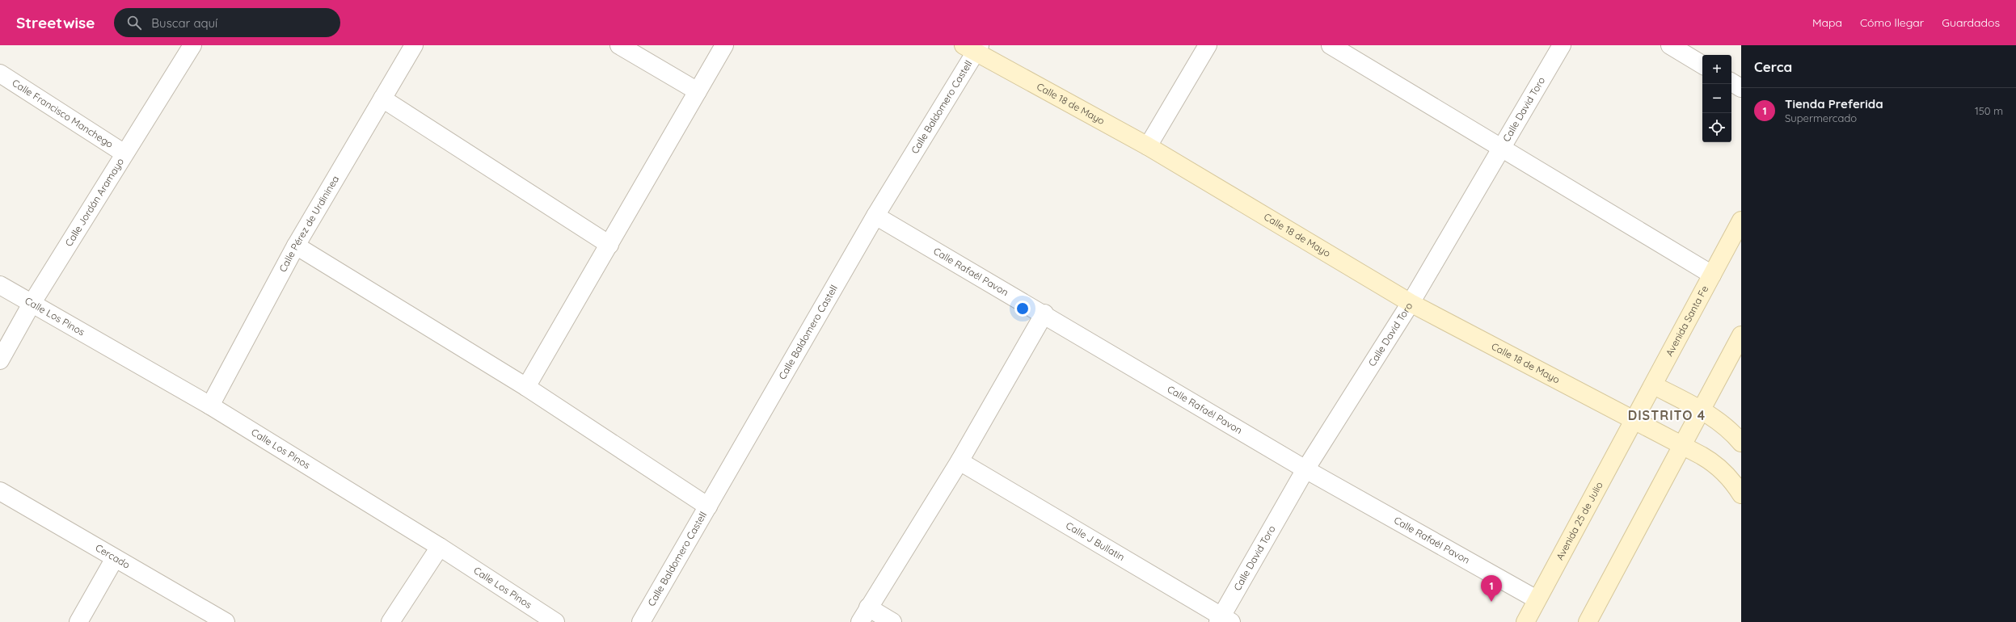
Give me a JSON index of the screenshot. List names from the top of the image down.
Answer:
{
  "streets": {
    "street": [
      "Calle 18 de Mayo",
      "Calle Baldomero Castell",
      "Calle David Toro",
      "Calle Francisco Manchego",
      "Calle Jordán Aramayo",
      "Calle Pérez de Urdininea",
      "Calle Rafaél Pavon",
      "Calle Los Pinos",
      "Avenida Santa Fe",
      "Avenida 25 de Julio",
      "Calle J Bullatin",
      "Cercado"
    ]
  },
  "crossings": [
    ["Calle 18 de Mayo", "Calle Baldomero Castell"],
    ["Calle 18 de Mayo", "Calle David Toro"],
    ["Calle 18 de Mayo", "Avenida Santa Fe"],
    ["Calle 18 de Mayo", "Avenida 25 de Julio"],
    ["Calle Baldomero Castell", "Calle Rafaél Pavon"],
    ["Calle David Toro", "Calle Rafaél Pavon"],
    ["Calle David Toro", "Calle J Bullatin"],
    ["Calle Francisco Manchego", "Calle Jordán Aramayo"],
    ["Calle Jordán Aramayo", "Calle Los Pinos"],
    ["Calle Pérez de Urdininea", "Calle Los Pinos"],
    ["Calle Rafaél Pavon", "Avenida 25 de Julio"],
    ["Avenida Santa Fe", "Avenida 25 de Julio"]
  ],
  "districts": ["DISTRITO 4"],
  "page": {
    "header": "Streetwise",
    "search": "Buscar aquí",
    "nav": ["Mapa", "Cómo llegar", "Guardados"],
    "heading": "Cerca",
    "map_buttons": ["+", "−"],
    "list": [
      {
        "mark": "1",
        "name": "Tienda Preferida",
        "note": "Supermercado",
        "value": "150 m"
      }
    ],
    "pins": "1"
  }
}
